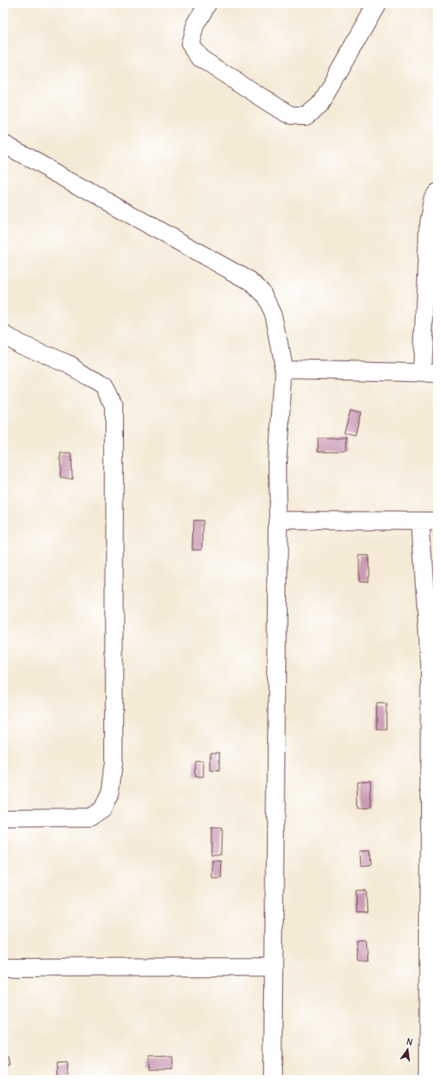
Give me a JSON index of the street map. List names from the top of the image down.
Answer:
{
  "north": "top"
}
